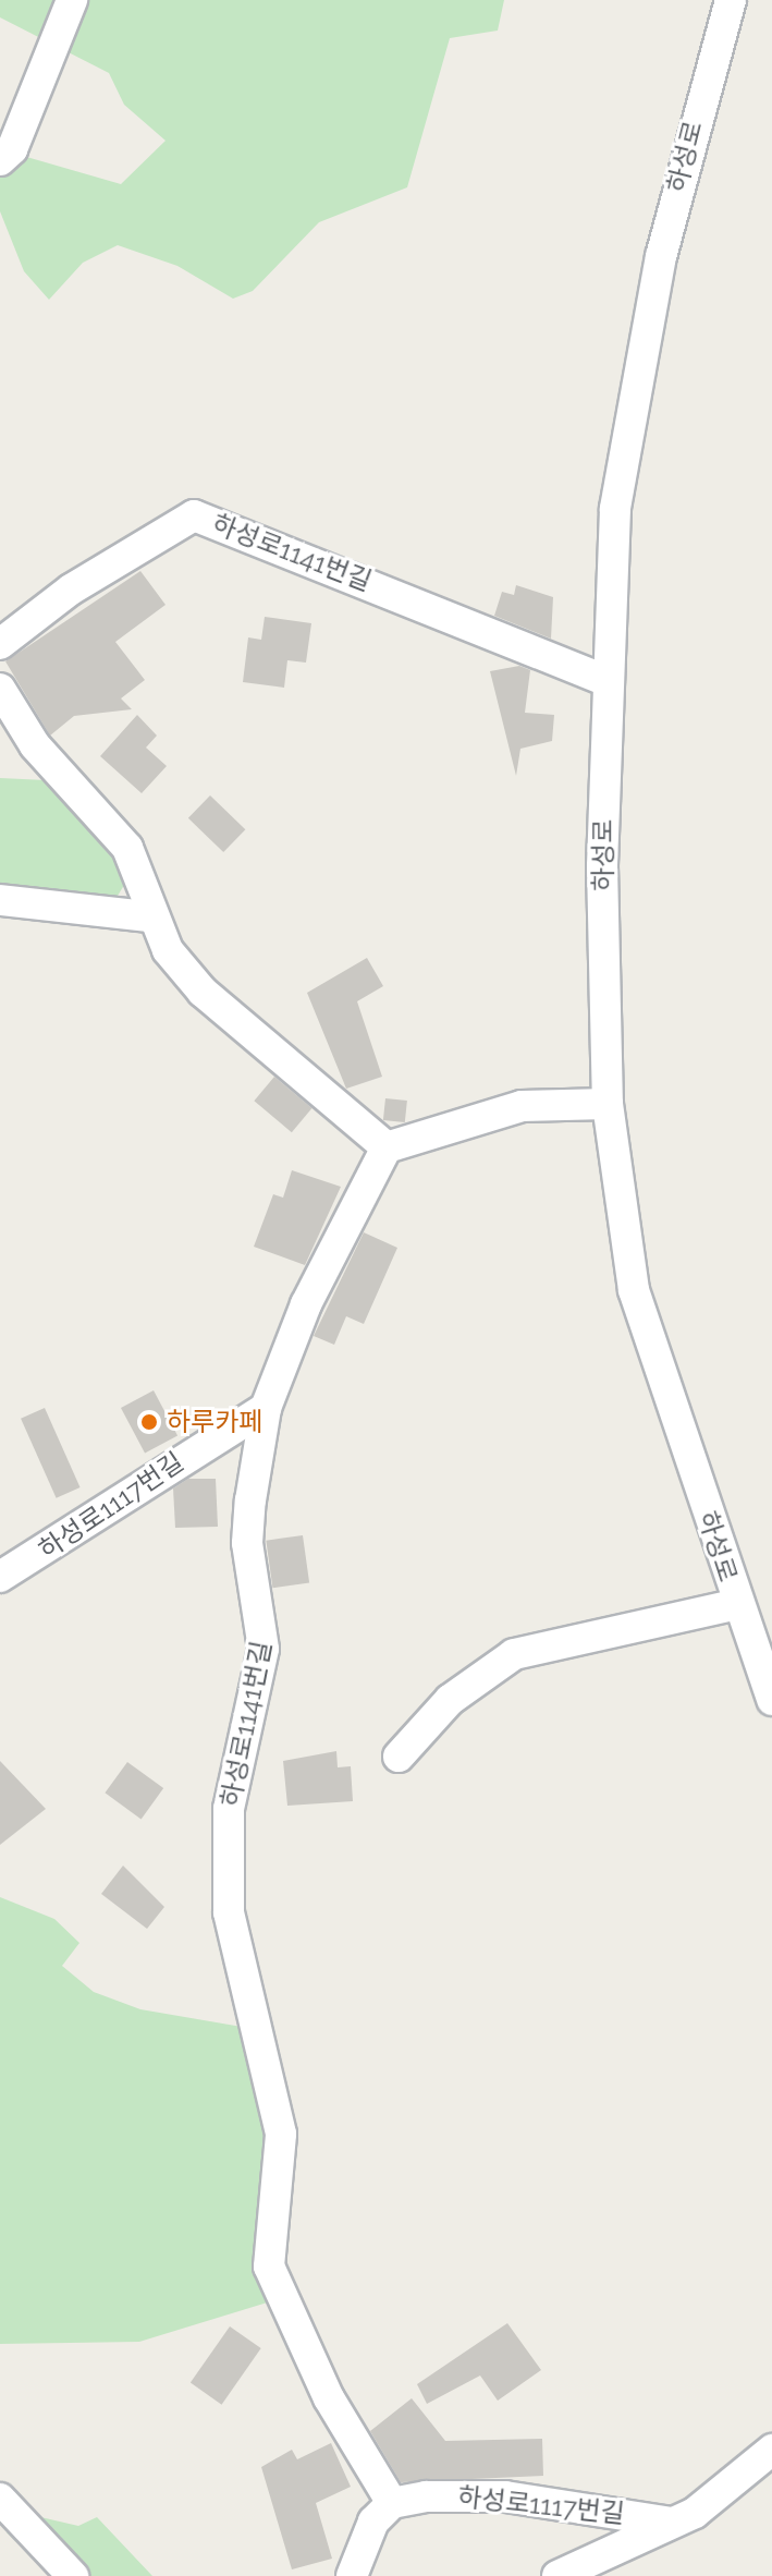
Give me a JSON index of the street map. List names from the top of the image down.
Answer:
{
  "streets": {
    "street": ["하성로", "하성로1141번길", "하성로1117번길"]
  },
  "crossings": [
    ["하성로", "하성로1141번길"],
    ["하성로1141번길", "하성로1117번길"]
  ],
  "places": ["하루카페"]
}
